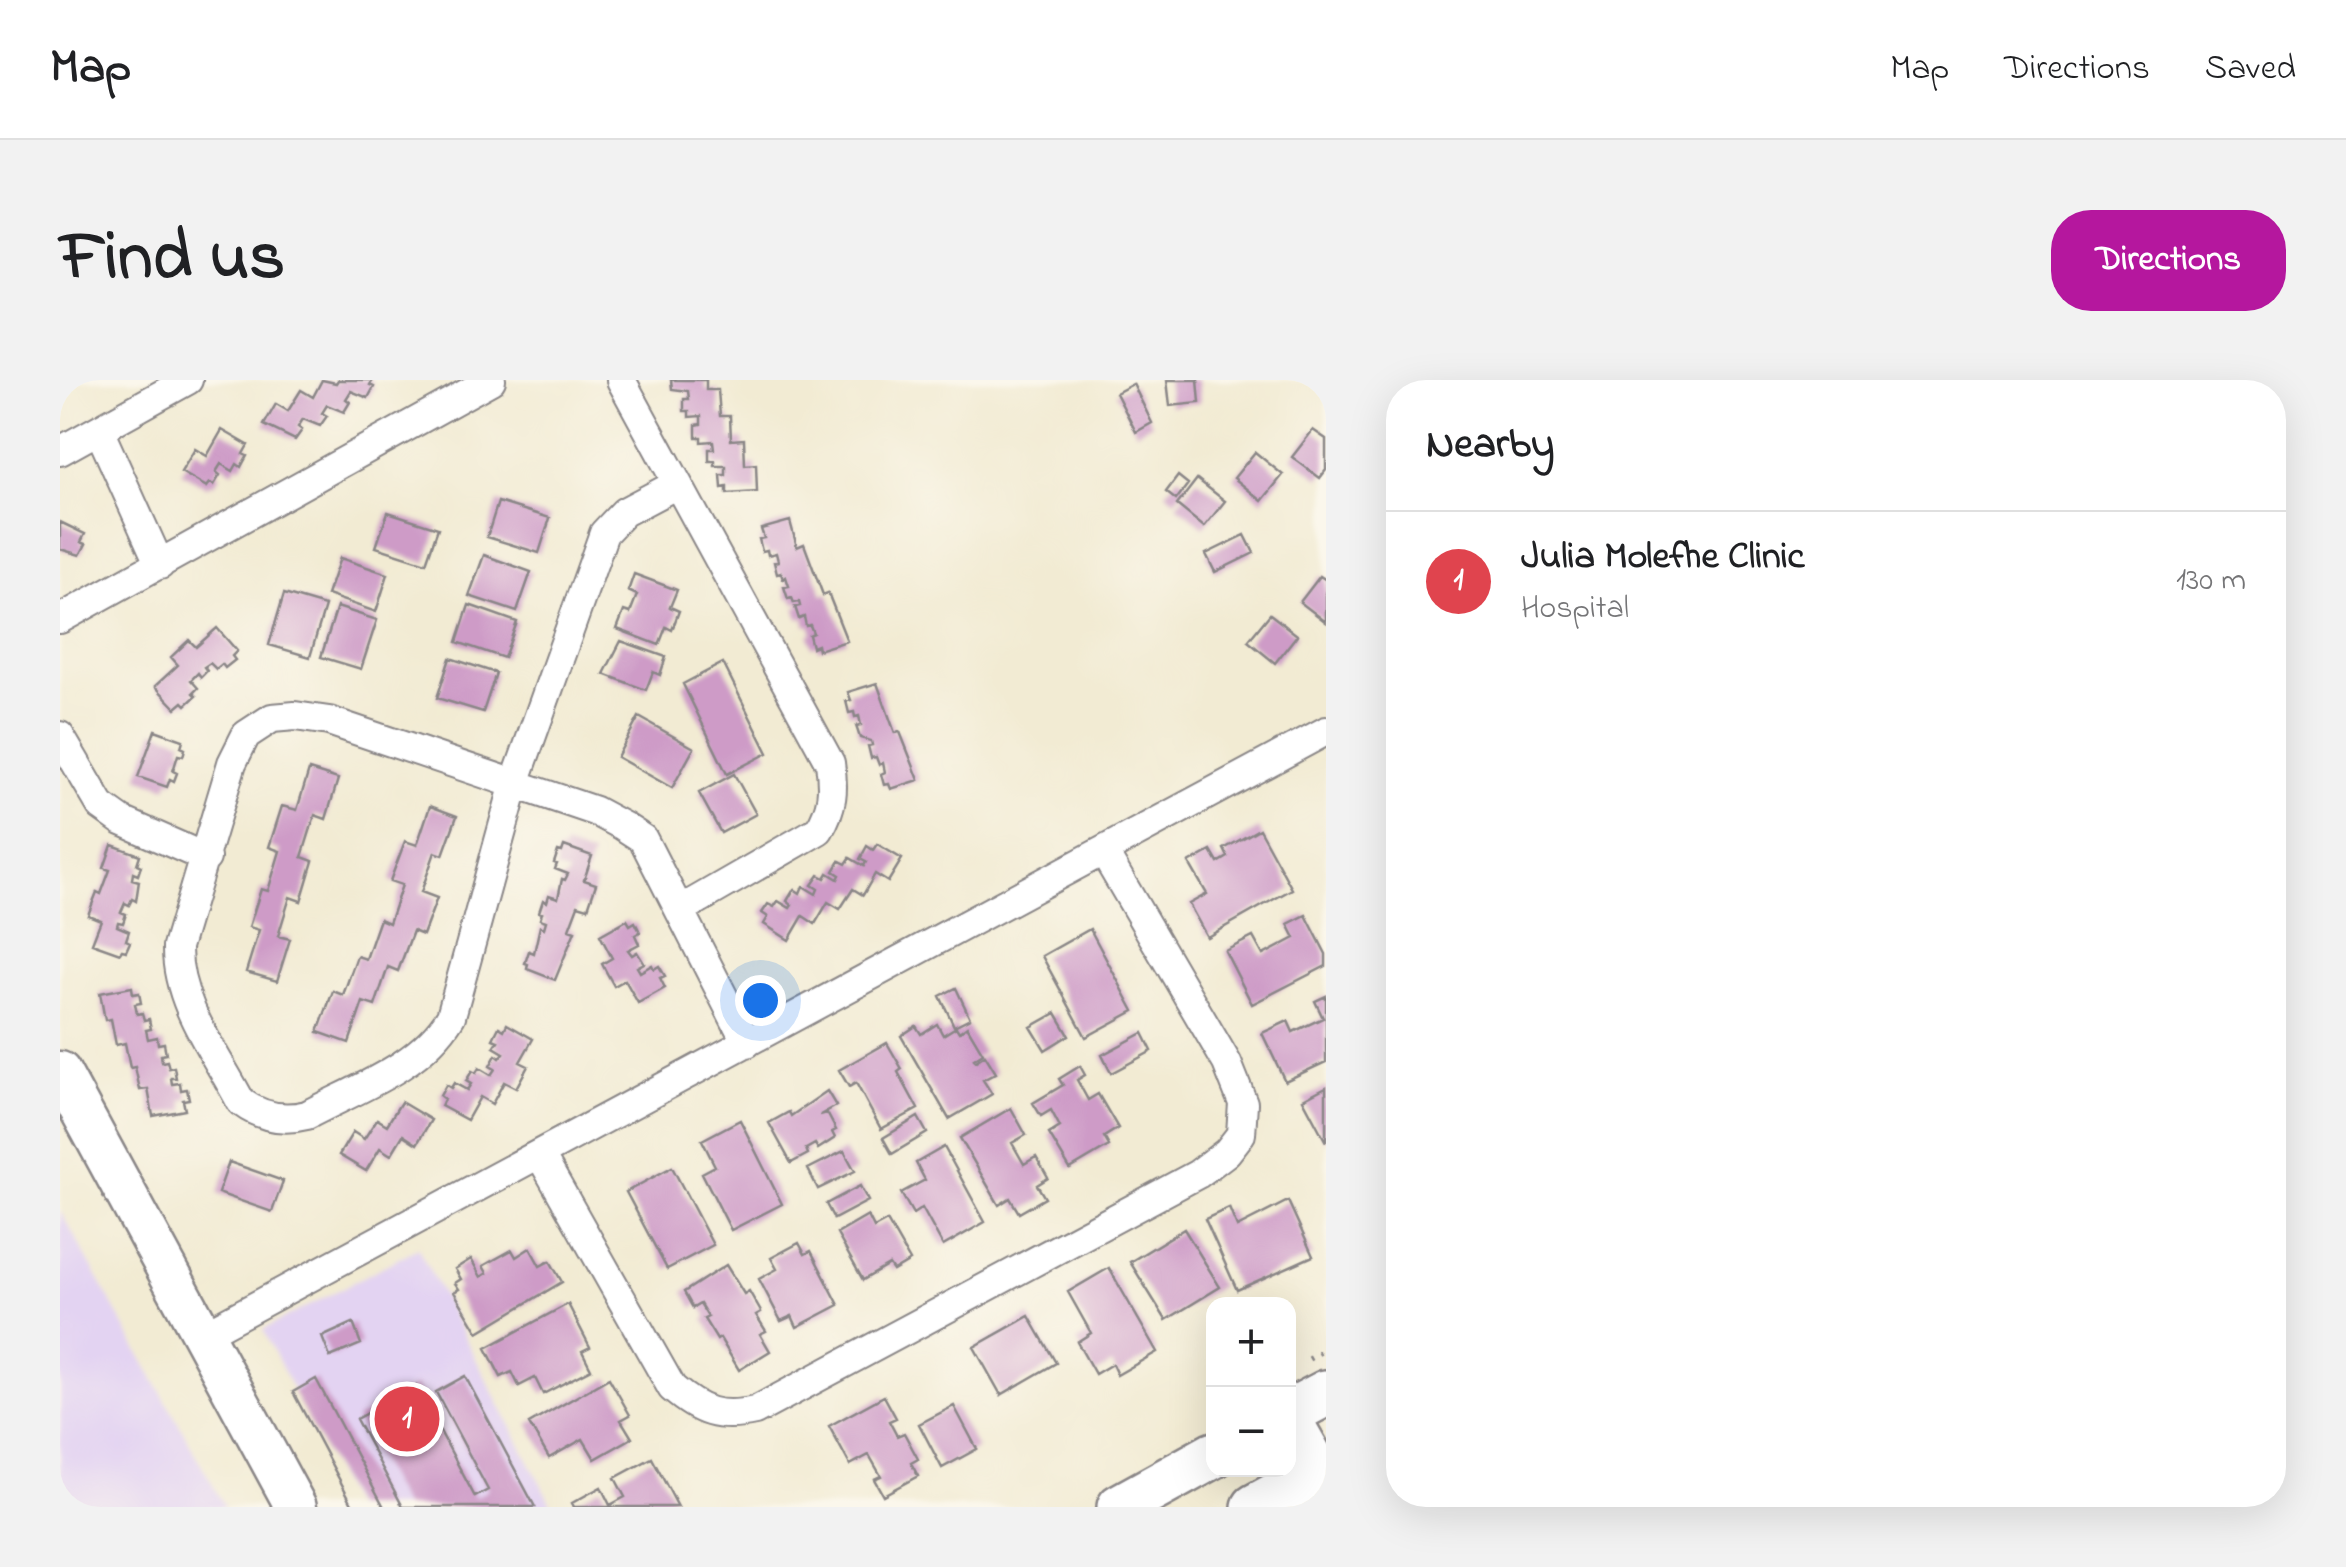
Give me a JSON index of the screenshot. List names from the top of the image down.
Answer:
{
  "page": {
    "header": "Map",
    "nav": ["Map", "Directions", "Saved"],
    "title": "Find us",
    "buttons": "Directions",
    "heading": "Nearby",
    "list": [
      {
        "mark": "1",
        "name": "Julia Molefhe Clinic",
        "note": "Hospital",
        "value": "130 m"
      }
    ],
    "map_buttons": ["+", "−"],
    "pins": "1"
  }
}
